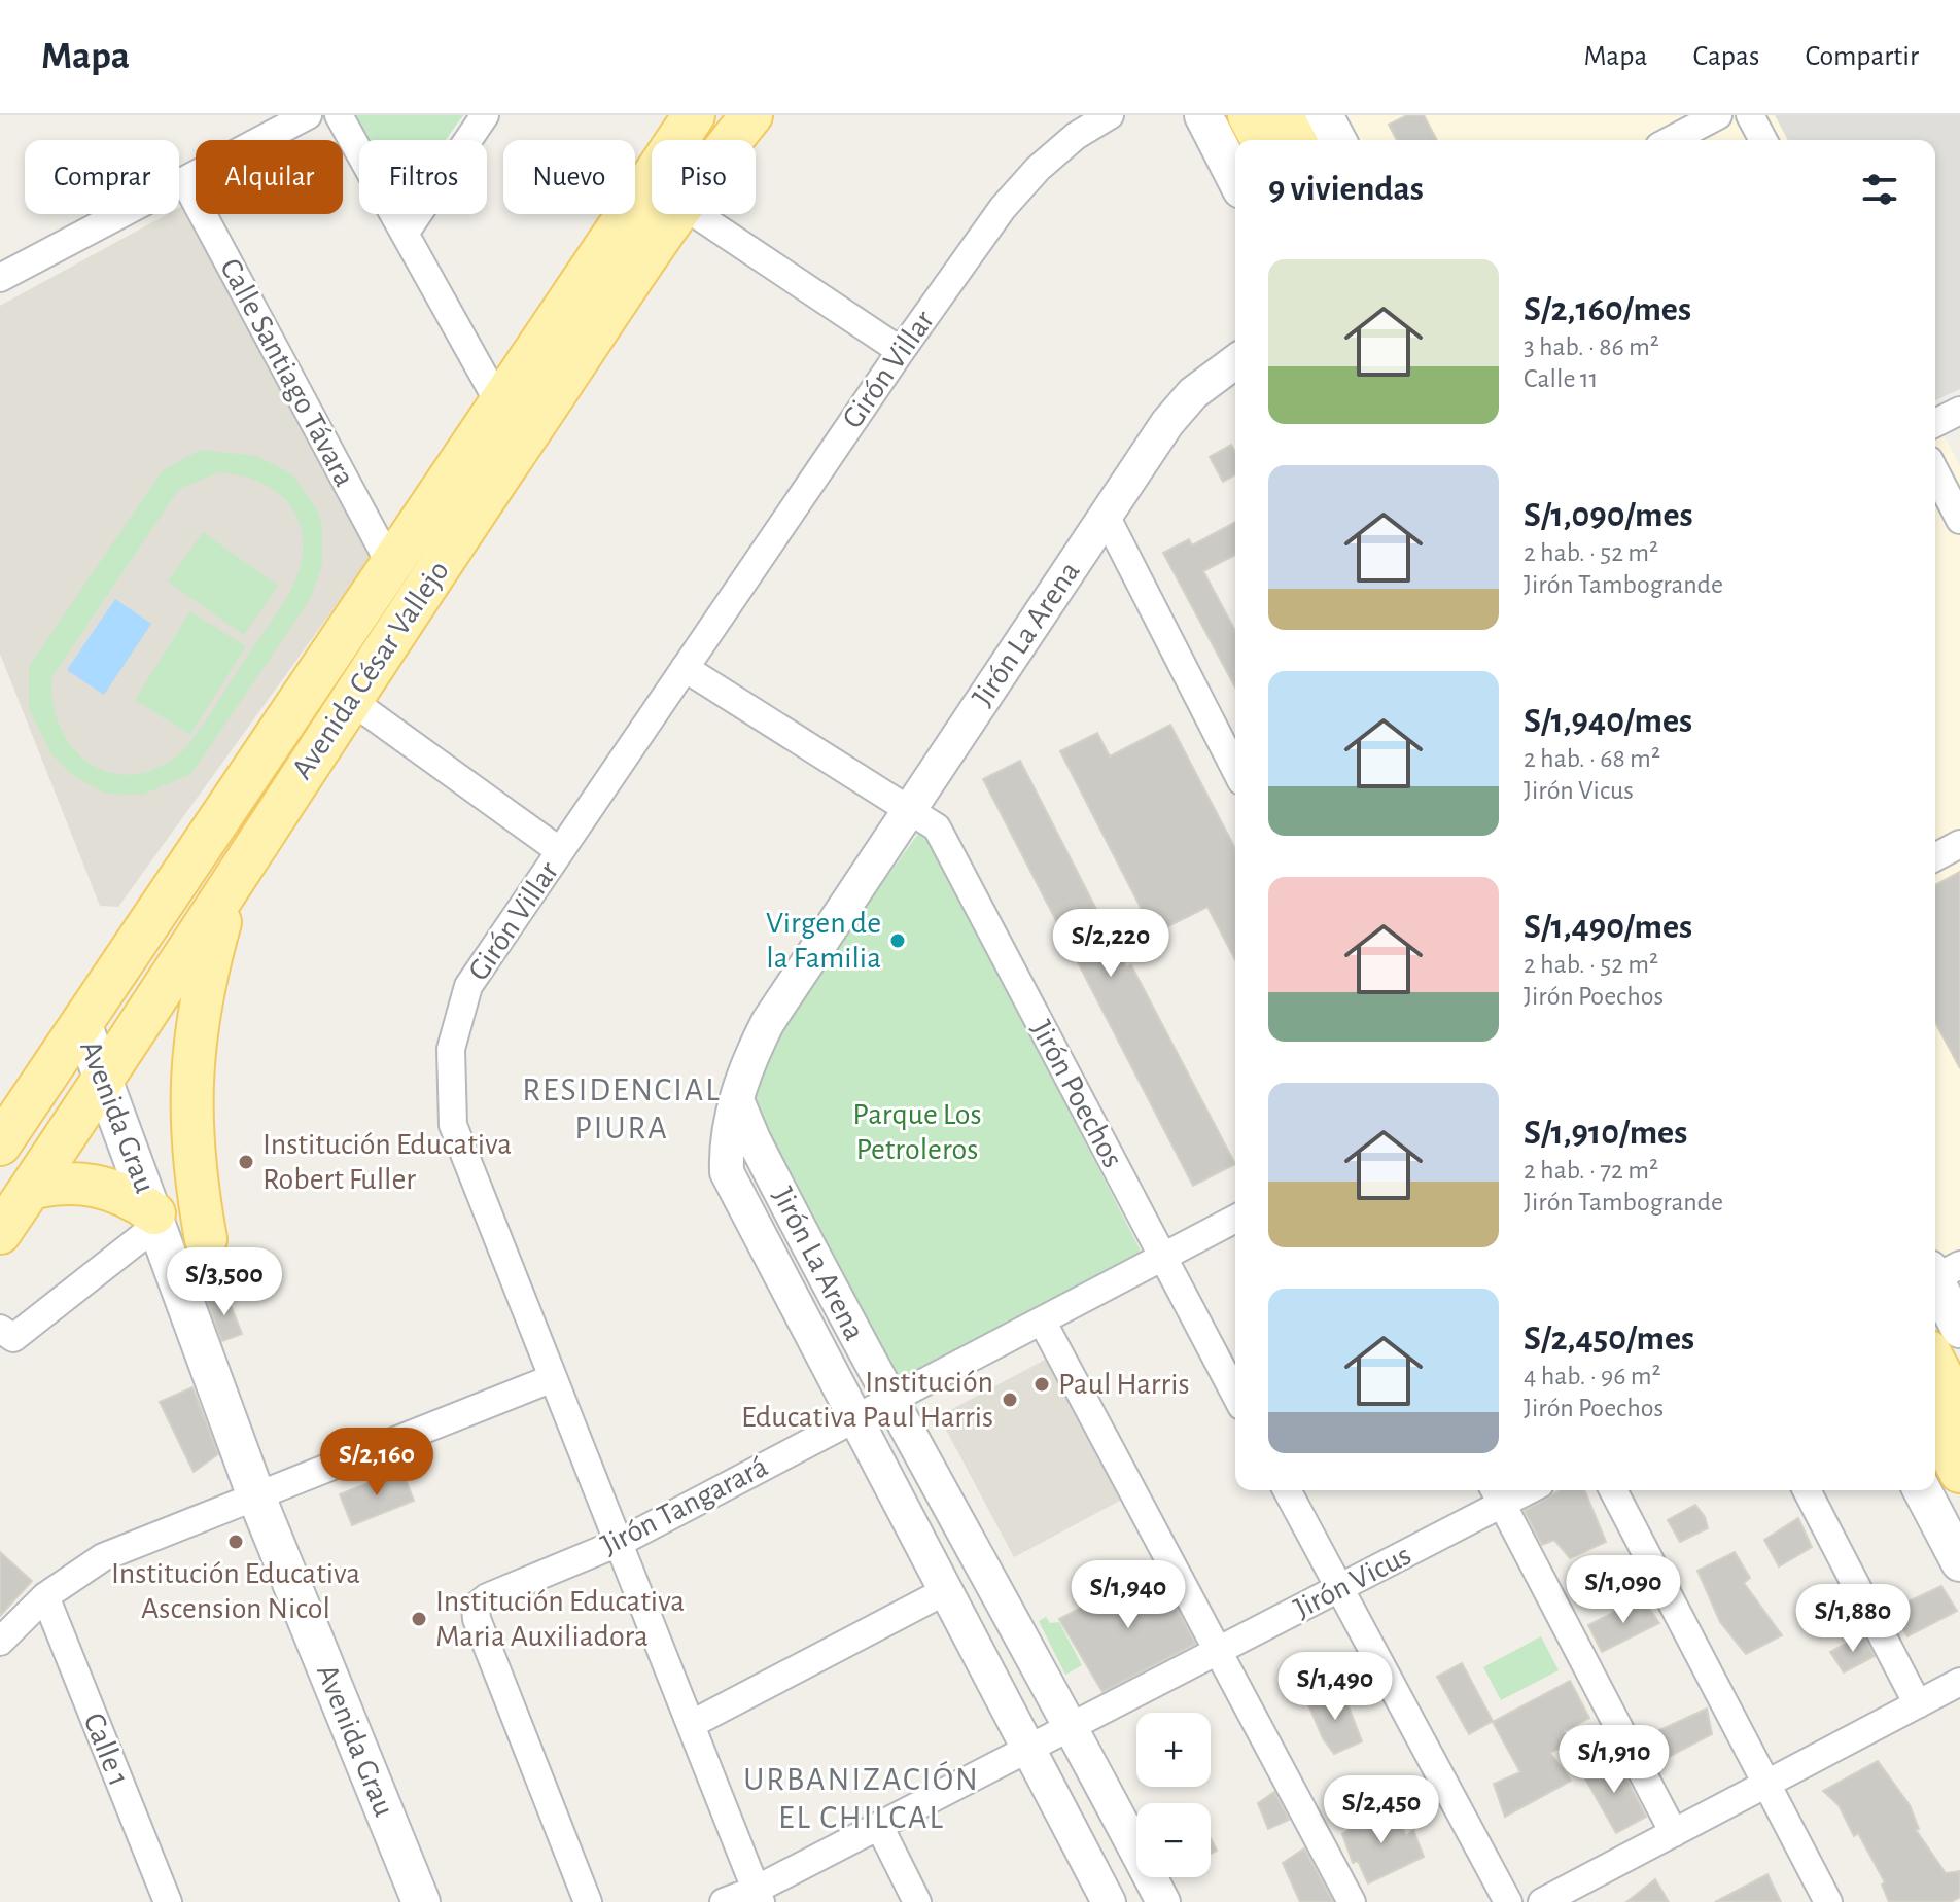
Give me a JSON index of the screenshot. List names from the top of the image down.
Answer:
{
  "streets": {
    "main road": ["Avenida César Vallejo", "Avenida Grau"],
    "street": [
      "Girón Villar",
      "Calle Santiago Távara",
      "Jirón La Arena",
      "Jirón Poechos",
      "Jirón Tangarará",
      "Jirón Vicus",
      "Calle 1"
    ]
  },
  "crossings": [
    ["Girón Villar", "Jirón Poechos"],
    ["Girón Villar", "Jirón Tangarará"],
    ["Girón Villar", "Jirón Vicus"],
    ["Calle Santiago Távara", "Avenida César Vallejo"],
    ["Jirón La Arena", "Jirón Poechos"],
    ["Jirón La Arena", "Jirón Tangarará"],
    ["Jirón La Arena", "Jirón Vicus"],
    ["Avenida César Vallejo", "Avenida Grau"],
    ["Jirón Poechos", "Jirón Tangarará"]
  ],
  "districts": ["RESIDENCIAL PIURA", "URBANIZACIÓN EL CHILCAL"],
  "parks": ["Parque Los Petroleros"],
  "places": [
    "Virgen de la Familia",
    "Institución Educativa Robert Fuller",
    "Paul Harris",
    "Institución Educativa Paul Harris",
    "Institución Educativa Ascension Nicol",
    "Institución Educativa Maria Auxiliadora"
  ],
  "page": {
    "header": "Mapa",
    "nav": ["Mapa", "Capas", "Compartir"],
    "chip": [
      "Comprar",
      "Alquilar",
      "Filtros",
      "Nuevo",
      "Piso"
    ],
    "heading": "9 viviendas",
    "list": [
      {
        "name": "S/2,160/mes",
        "note": "3 hab. · 86 m² · Calle 11"
      },
      {
        "name": "S/1,090/mes",
        "note": "2 hab. · 52 m² · Jirón Tambogrande"
      },
      {
        "name": "S/1,940/mes",
        "note": "2 hab. · 68 m² · Jirón Vicus"
      },
      {
        "name": "S/1,490/mes",
        "note": "2 hab. · 52 m² · Jirón Poechos"
      },
      {
        "name": "S/1,910/mes",
        "note": "2 hab. · 72 m² · Jirón Tambogrande"
      },
      {
        "name": "S/2,450/mes",
        "note": "4 hab. · 96 m² · Jirón Poechos"
      }
    ],
    "price": [
      "S/2,220",
      "S/3,500",
      "S/2,160",
      "S/1,090",
      "S/1,940",
      "S/1,880",
      "S/1,490",
      "S/1,910",
      "S/2,450"
    ],
    "map_buttons": ["+", "−"]
  }
}
